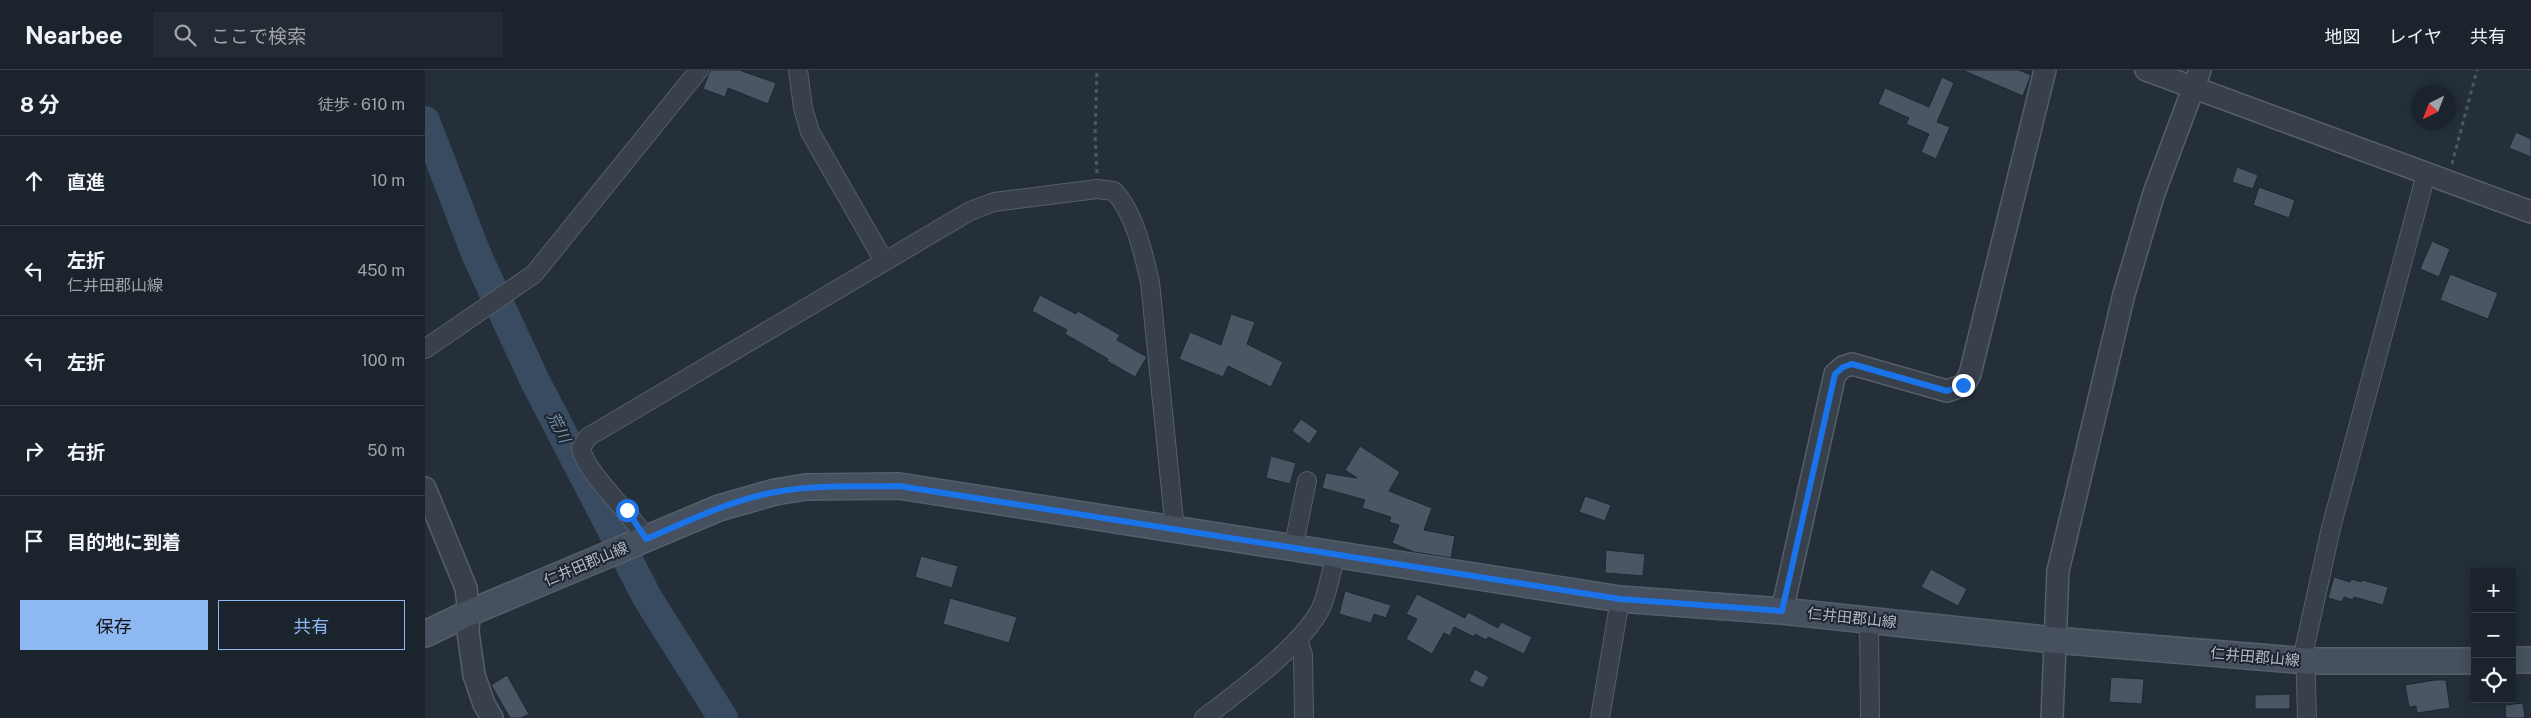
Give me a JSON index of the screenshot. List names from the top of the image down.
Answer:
{
  "streets": {
    "main road": ["仁井田郡山線"]
  },
  "water": ["荒川"],
  "north": "bottom left",
  "page": {
    "header": "Nearbee",
    "search": "ここで検索",
    "nav": ["地図", "レイヤ", "共有"],
    "heading": ["8 分", "徒歩 · 610 m"],
    "list": [
      ["直進", "10 m"],
      ["左折", "仁井田郡山線", "450 m"],
      ["左折", "100 m"],
      ["右折", "50 m"],
      "目的地に到着"
    ],
    "map_buttons": ["+", "−"],
    "buttons": ["保存", "共有"]
  }
}
